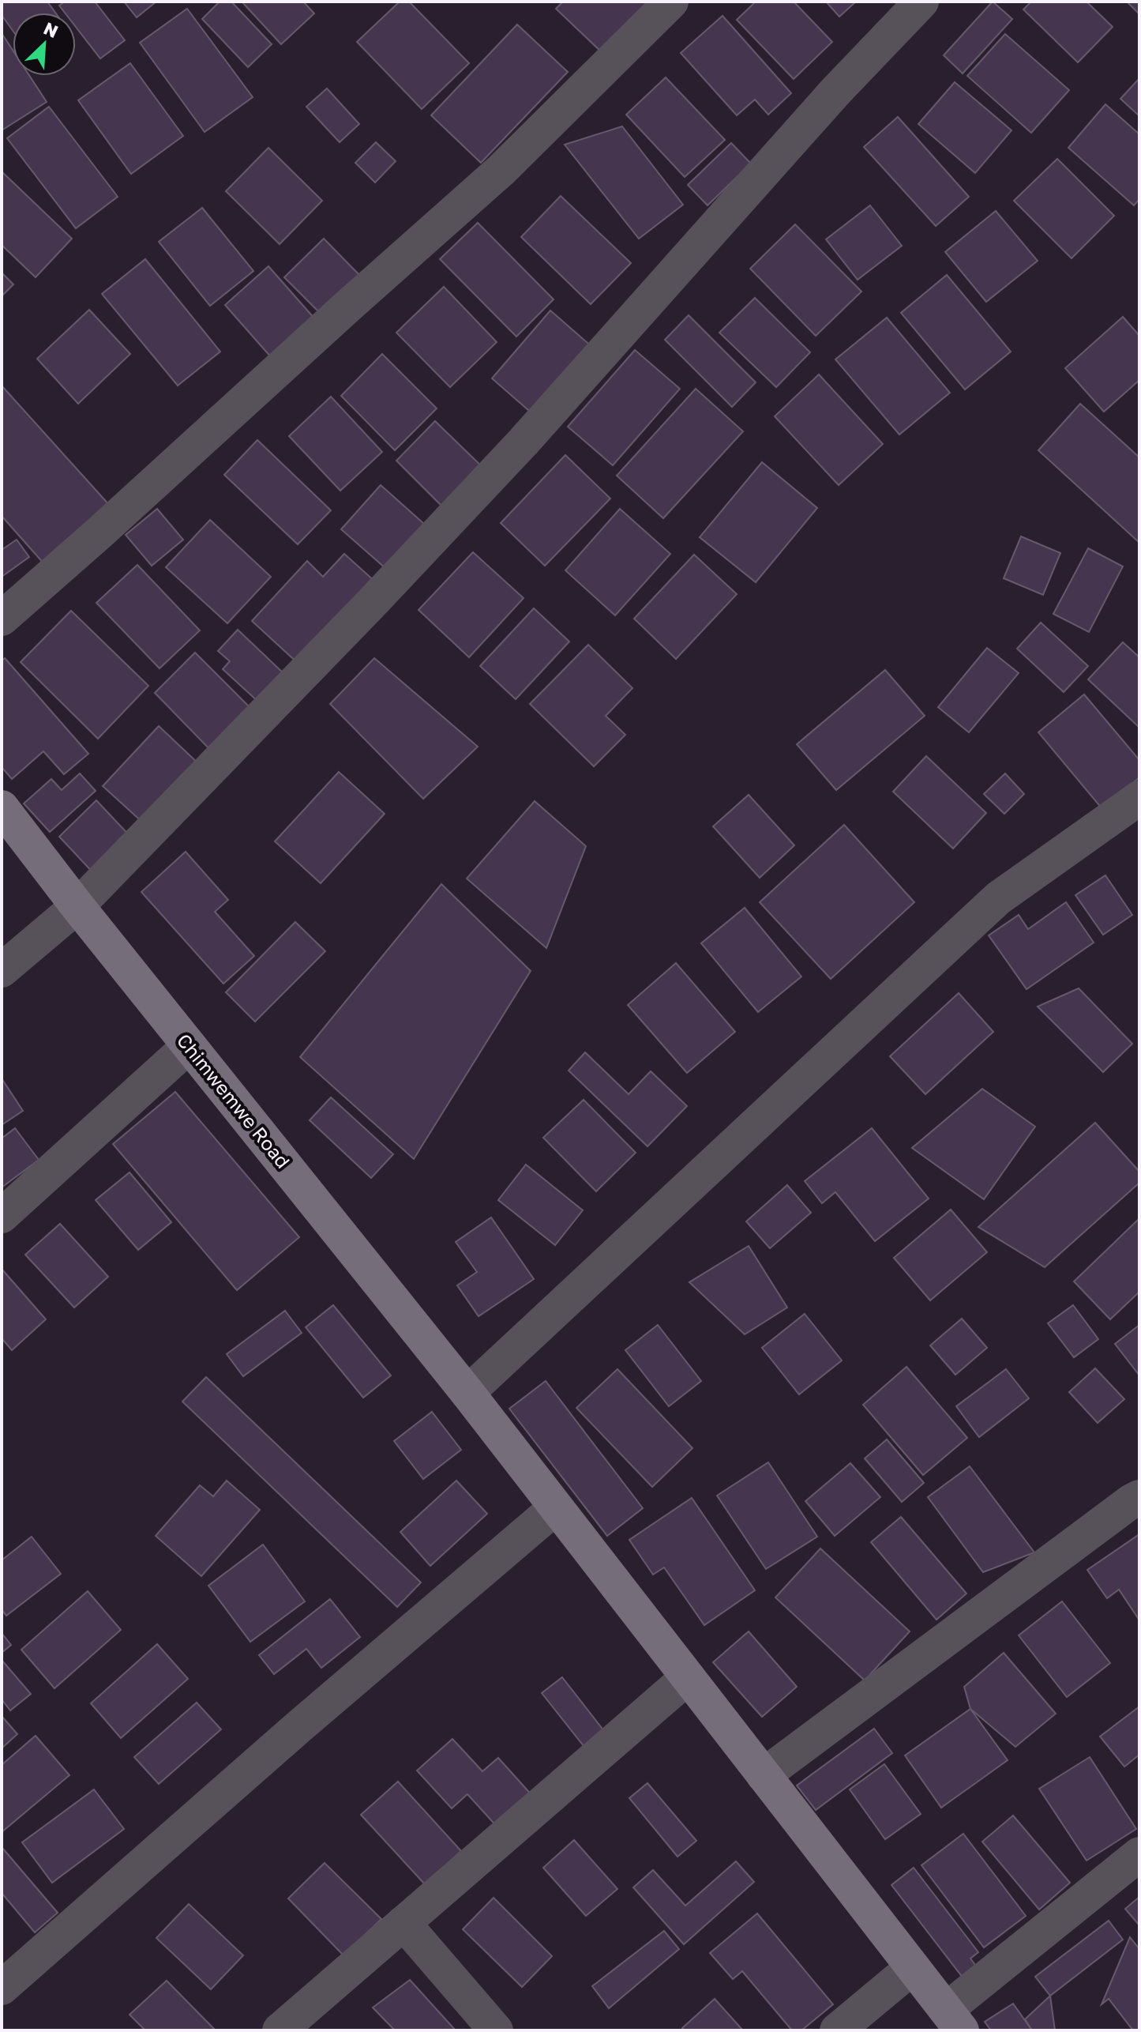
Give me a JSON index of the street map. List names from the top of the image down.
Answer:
{
  "streets": {
    "main road": ["Chimwemwe Road"]
  },
  "north": "top right"
}
